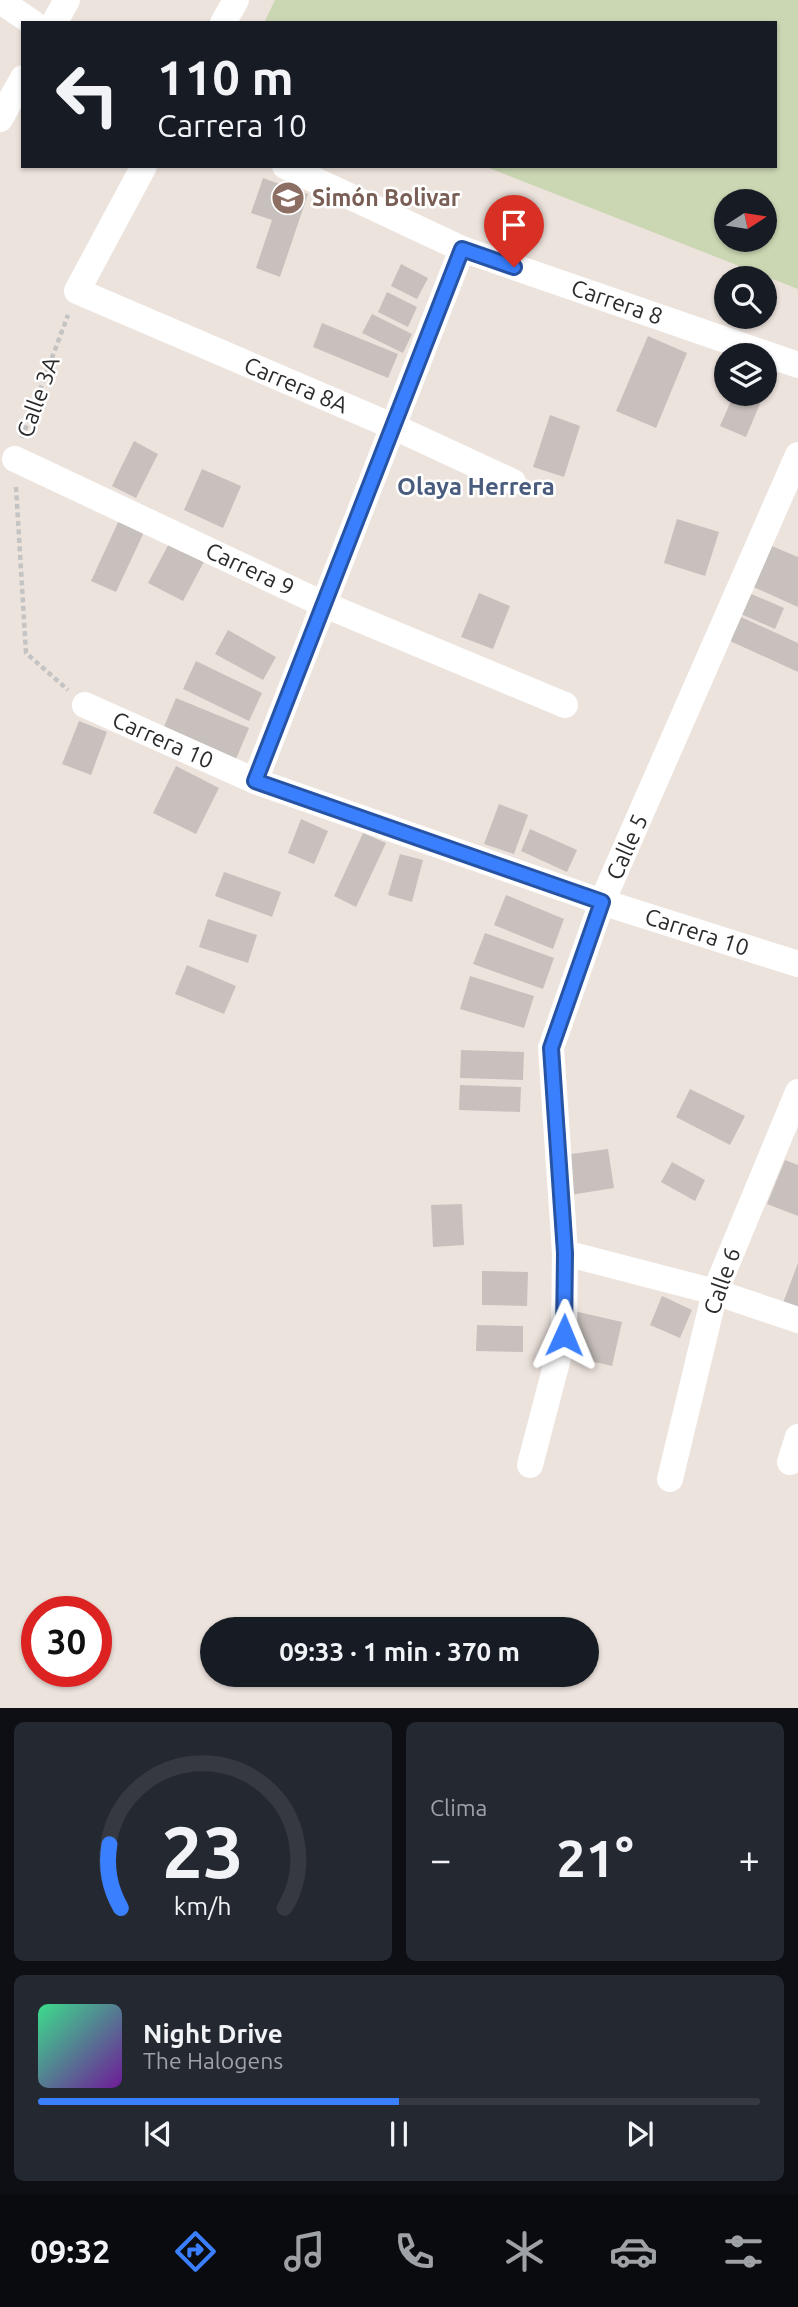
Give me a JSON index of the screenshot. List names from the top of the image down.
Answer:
{
  "streets": {
    "street": [
      "Carrera 8",
      "Carrera 8A",
      "Carrera 9",
      "Carrera 10",
      "Calle 5",
      "Calle 6"
    ],
    "path": ["Calle 3A"]
  },
  "crossings": [
    ["Carrera 8A", "Calle 3A"],
    ["Calle 3A", "Carrera 9"],
    ["Calle 3A", "Carrera 10"],
    ["Carrera 10", "Calle 5"]
  ],
  "districts": ["Olaya Herrera"],
  "places": {
    "school or university": ["Simón Bolivar"]
  },
  "north": "right",
  "page": {
    "turn": ["110 m", "Carrera 10"],
    "limit": "30",
    "trip": "09:33 · 1 min · 370 m",
    "tile": "Clima",
    "heat": ["−", "21°", "+"],
    "song": ["Night Drive", "The Halogens"],
    "tabs": "09:32",
    "gauge": ["23", "km/h"]
  }
}
